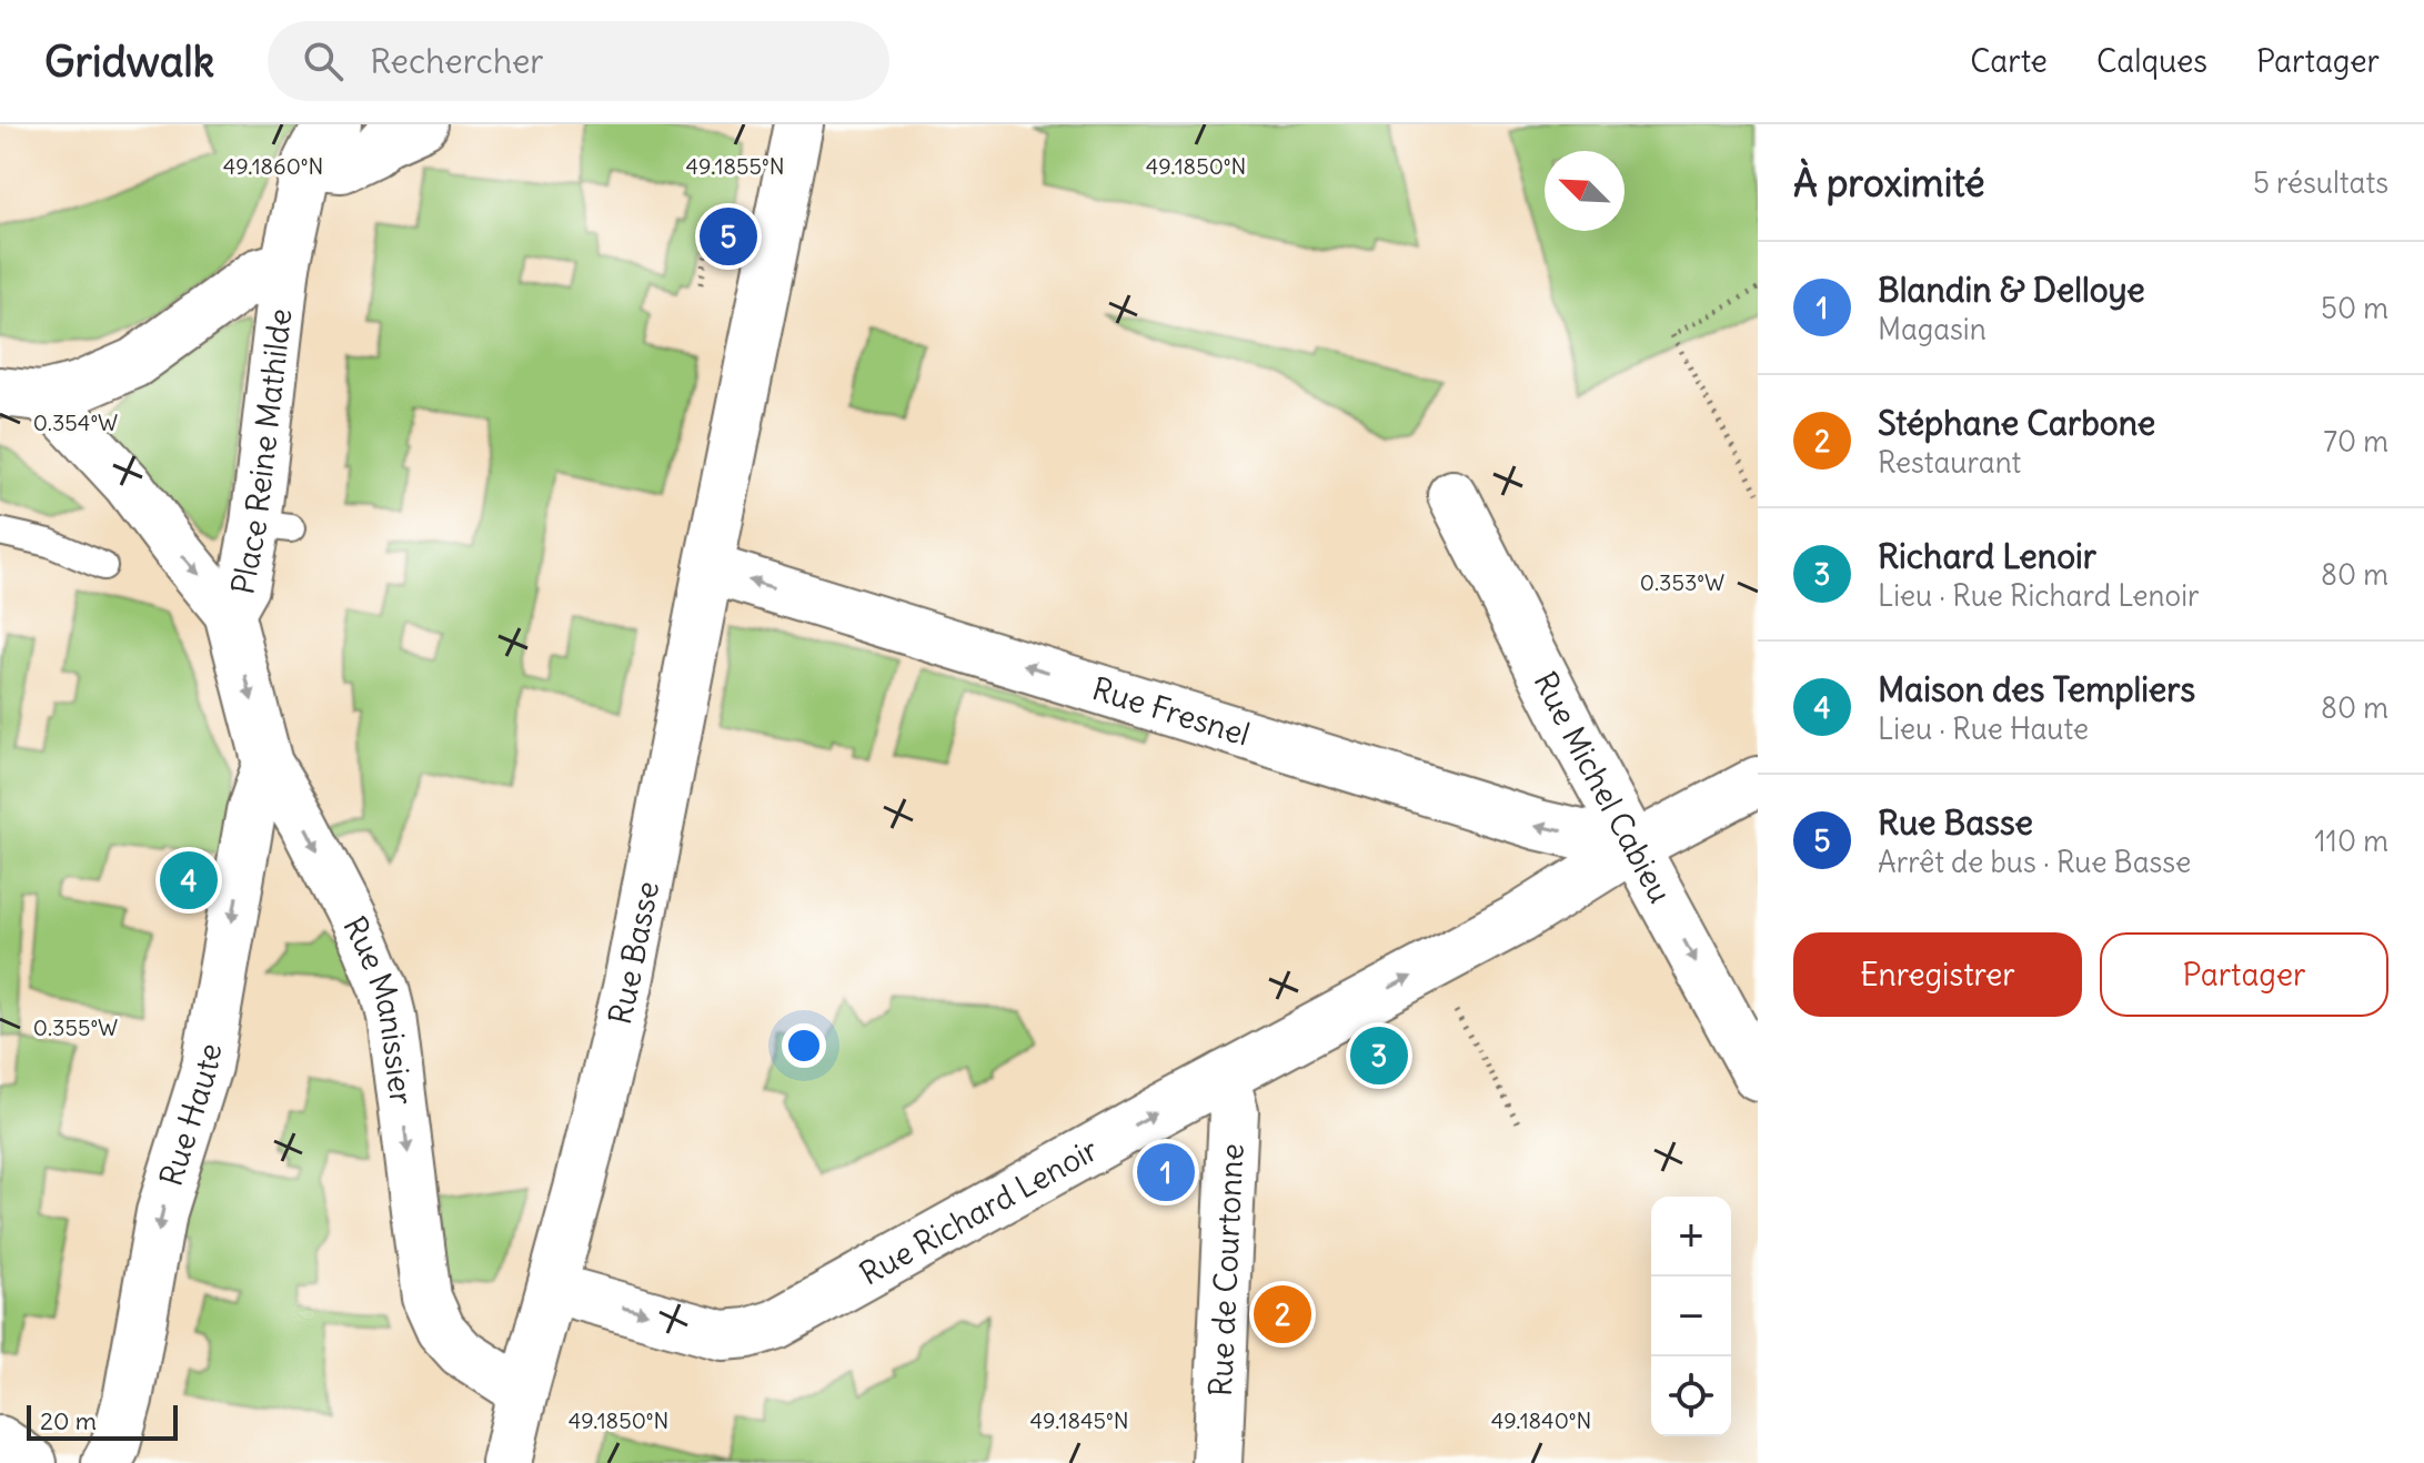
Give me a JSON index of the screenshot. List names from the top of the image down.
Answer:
{
  "streets": {
    "street": [
      "Place Reine Mathilde",
      "Rue Fresnel",
      "Rue Michel Cabieu",
      "Rue Basse",
      "Rue Manissier",
      "Rue Haute",
      "Rue Richard Lenoir",
      "Rue de Courtonne"
    ]
  },
  "crossings": [
    ["Place Reine Mathilde", "Rue Manissier"],
    ["Rue Fresnel", "Rue Michel Cabieu"],
    ["Rue Fresnel", "Rue Basse"],
    ["Rue Fresnel", "Rue Richard Lenoir"],
    ["Rue Michel Cabieu", "Rue Richard Lenoir"],
    ["Rue Basse", "Rue Manissier"],
    ["Rue Basse", "Rue Richard Lenoir"],
    ["Rue Manissier", "Rue Haute"],
    ["Rue Richard Lenoir", "Rue de Courtonne"]
  ],
  "one_way": [
    "Rue Fresnel",
    "Rue Michel Cabieu",
    "Rue Manissier",
    "Rue Haute",
    "Rue Richard Lenoir"
  ],
  "scale_bar": "20 m",
  "north": "top left",
  "page": {
    "header": "Gridwalk",
    "search": "Rechercher",
    "nav": ["Carte", "Calques", "Partager"],
    "heading": ["À proximité", "5 résultats"],
    "pins": [
      "5",
      "4",
      "3",
      "1",
      "2"
    ],
    "list": [
      {
        "mark": "1",
        "name": "Blandin & Delloye",
        "note": "Magasin",
        "value": "50 m"
      },
      {
        "mark": "2",
        "name": "Stéphane Carbone",
        "note": "Restaurant",
        "value": "70 m"
      },
      {
        "mark": "3",
        "name": "Richard Lenoir",
        "note": "Lieu · Rue Richard Lenoir",
        "value": "80 m"
      },
      {
        "mark": "4",
        "name": "Maison des Templiers",
        "note": "Lieu · Rue Haute",
        "value": "80 m"
      },
      {
        "mark": "5",
        "name": "Rue Basse",
        "note": "Arrêt de bus · Rue Basse",
        "value": "110 m"
      }
    ],
    "buttons": ["Enregistrer", "Partager"],
    "map_buttons": ["+", "−"],
    "scale": "20 m"
  },
  "coordinates": [
    "49.1860°N",
    "49.1850°N",
    "49.1855°N",
    "0.354°W",
    "0.353°W",
    "0.355°W",
    "49.1845°N",
    "49.1840°N"
  ]
}
